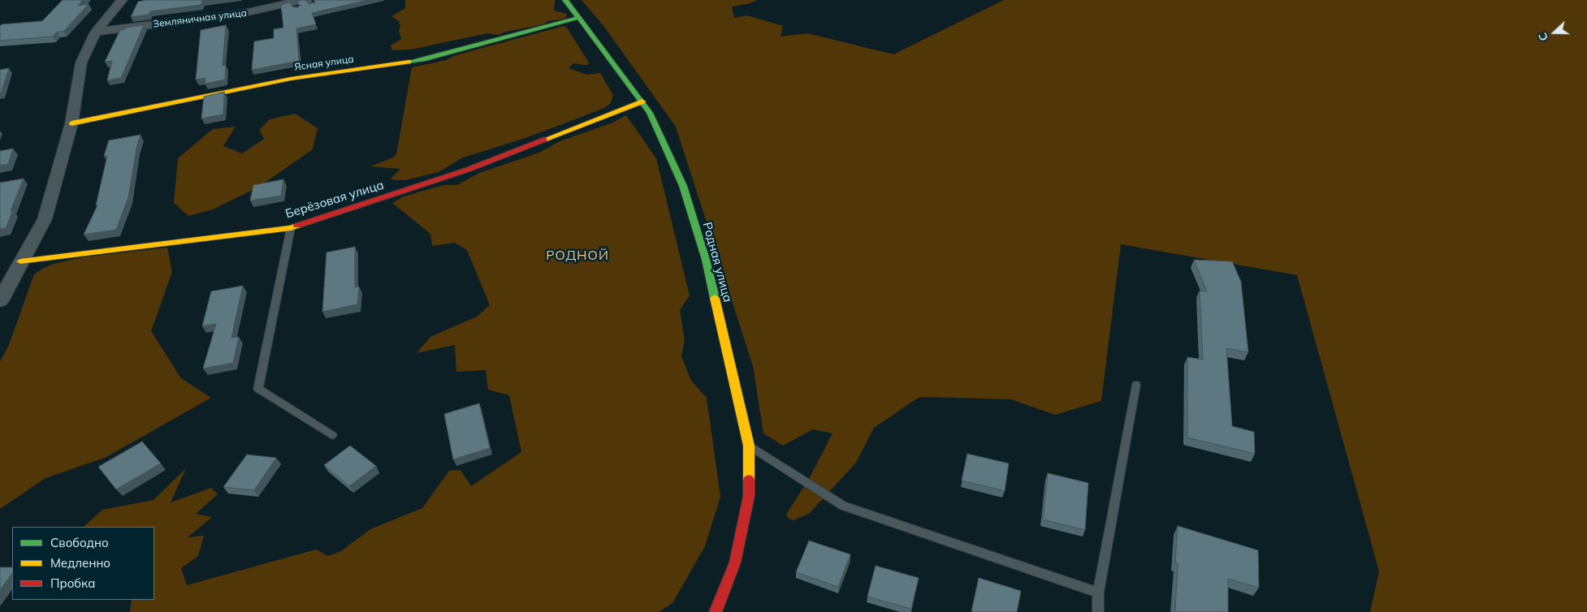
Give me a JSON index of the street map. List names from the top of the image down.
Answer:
{
  "streets": {
    "street": [
      "Земляничная улица",
      "Ясная улица",
      "Берёзовая улица",
      "Родная улица"
    ]
  },
  "crossings": [
    ["Ясная улица", "Родная улица"],
    ["Берёзовая улица", "Родная улица"]
  ],
  "districts": ["РОДНОЙ"],
  "legend": ["Свободно", "Медленно", "Пробка"],
  "north": "left"
}
